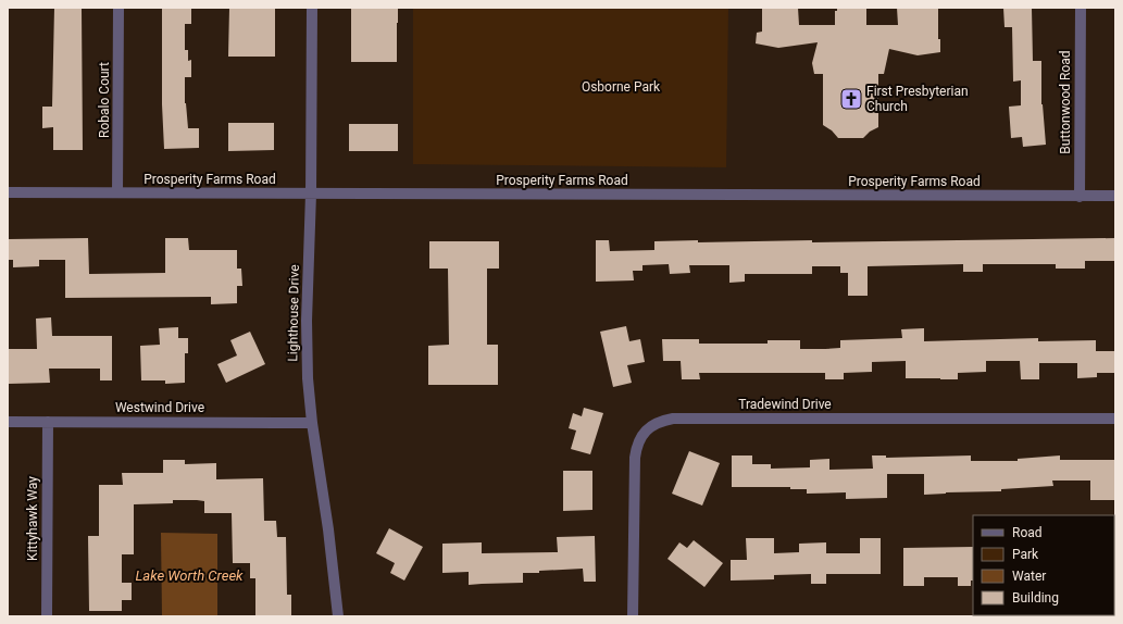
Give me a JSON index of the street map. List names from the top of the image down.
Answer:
{
  "streets": {
    "street": [
      "Robalo Court",
      "Buttonwood Road",
      "Prosperity Farms Road",
      "Lighthouse Drive",
      "Tradewind Drive",
      "Westwind Drive",
      "Kittyhawk Way"
    ]
  },
  "crossings": [
    ["Robalo Court", "Prosperity Farms Road"],
    ["Buttonwood Road", "Prosperity Farms Road"],
    ["Prosperity Farms Road", "Lighthouse Drive"],
    ["Lighthouse Drive", "Westwind Drive"],
    ["Westwind Drive", "Kittyhawk Way"]
  ],
  "water": ["Lake Worth Creek"],
  "parks": ["Osborne Park"],
  "places": {
    "church": ["First Presbyterian Church"]
  },
  "legend": [
    "Road",
    "Park",
    "Water",
    "Building"
  ]
}
